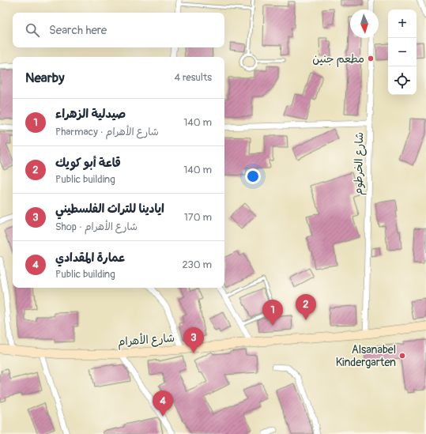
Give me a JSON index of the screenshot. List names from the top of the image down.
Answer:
{
  "streets": {
    "street": ["شارع الخرطوم", "شارع الأهرام"]
  },
  "crossings": [
    ["شارع الخرطوم", "شارع الأهرام"]
  ],
  "places": ["مطعم جنين", "Alsanabel Kindergarten"],
  "north": "bottom",
  "page": {
    "map_buttons": ["+", "−"],
    "search": "Search here",
    "heading": ["Nearby", "4 results"],
    "list": [
      {
        "mark": "1",
        "name": "صيدلية الزهراء",
        "note": "Pharmacy · شارع الأهرام",
        "value": "140 m"
      },
      {
        "mark": "2",
        "name": "قاعة أبو كويك",
        "note": "Public building",
        "value": "140 m"
      },
      {
        "mark": "3",
        "name": "ايادينا للتراث الفلسطيني",
        "note": "Shop · شارع الأهرام",
        "value": "170 m"
      },
      {
        "mark": "4",
        "name": "عمارة المقدادي",
        "note": "Public building",
        "value": "230 m"
      }
    ],
    "pins": [
      "2",
      "1",
      "3",
      "4"
    ]
  }
}
